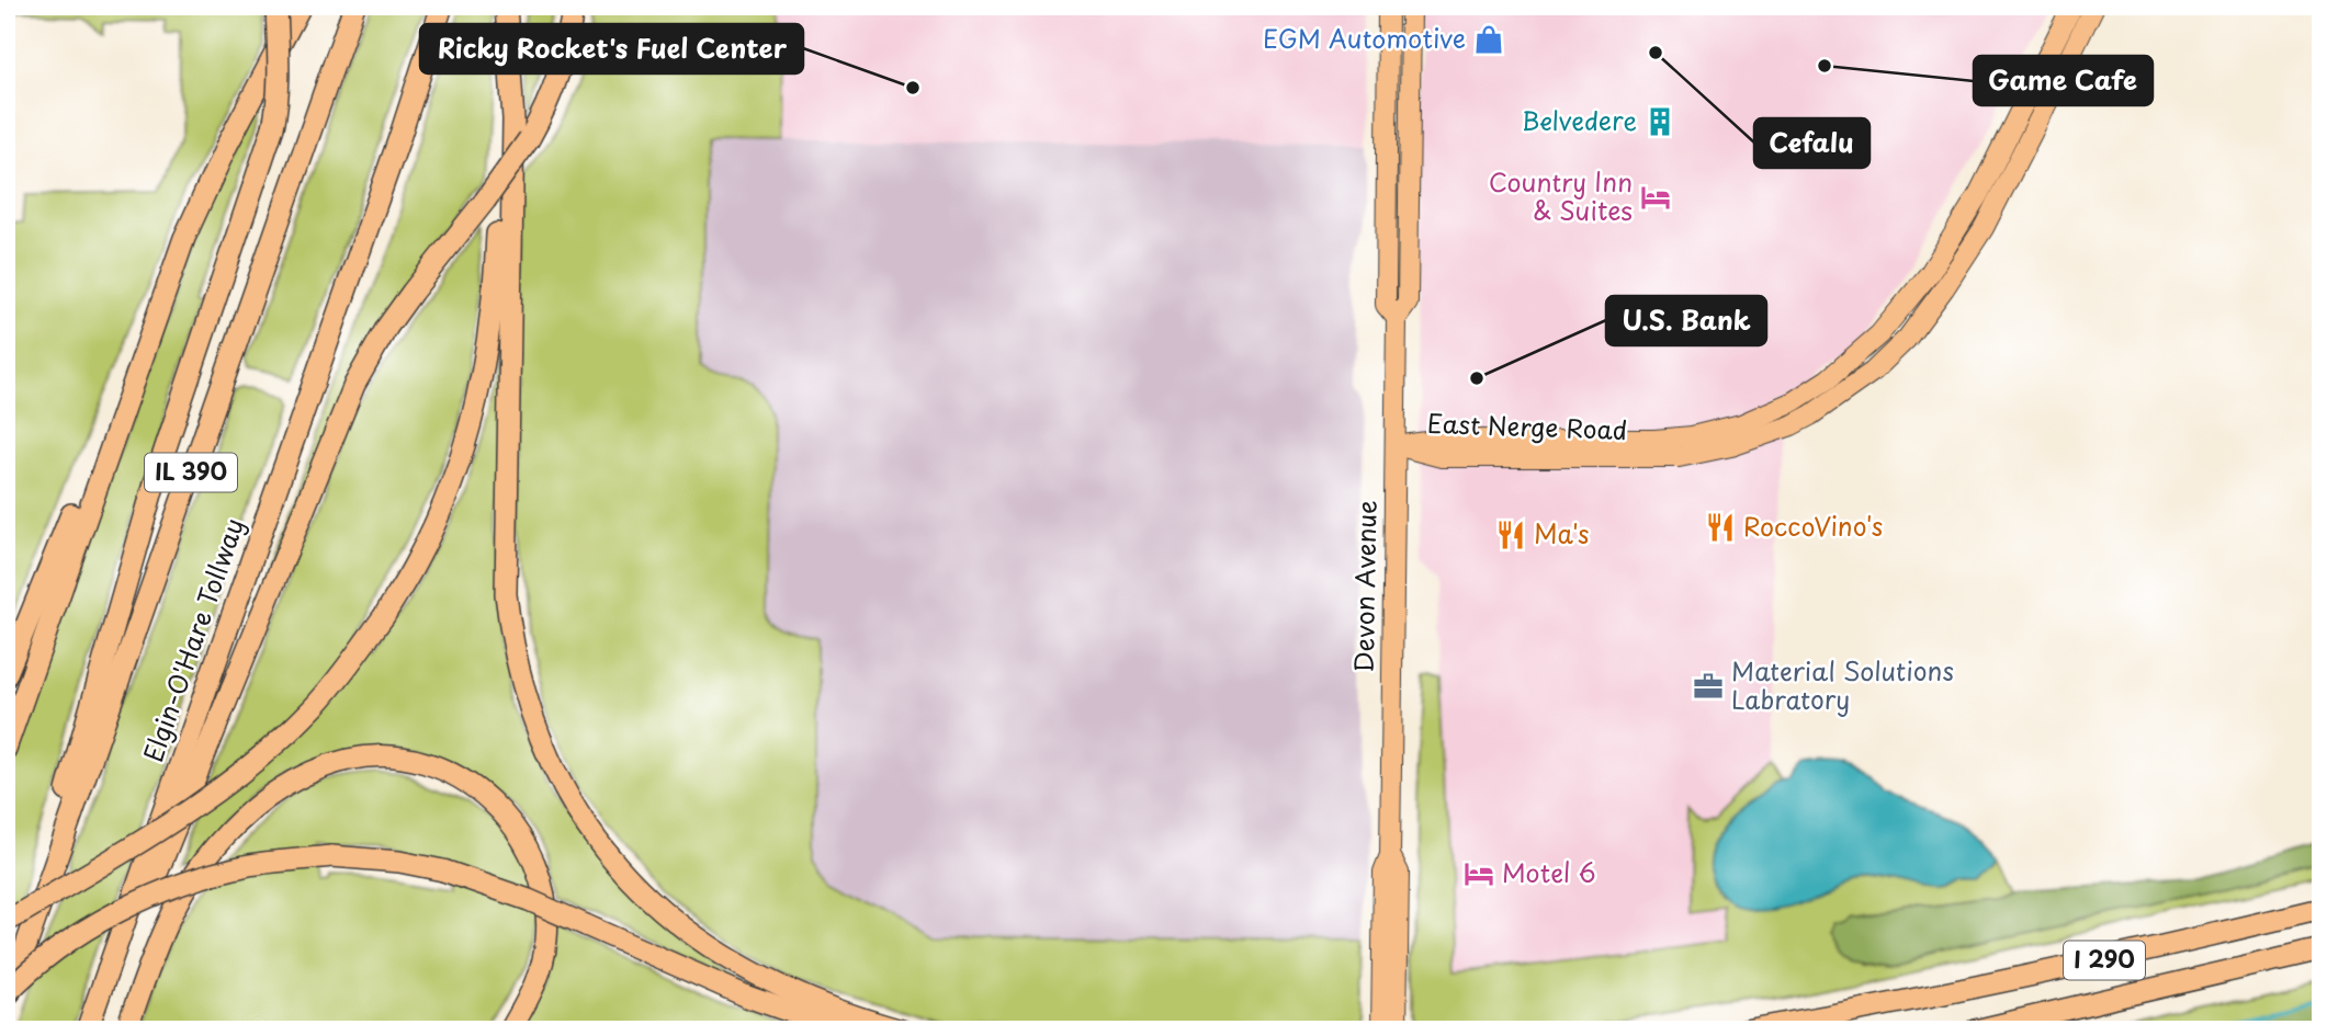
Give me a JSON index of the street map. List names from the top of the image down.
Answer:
{
  "streets": {
    "highway": ["IL 390", "Elgin-O'Hare Tollway", "I 290"],
    "main road": ["East Nerge Road", "Devon Avenue"]
  },
  "crossings": [
    ["East Nerge Road", "Devon Avenue"]
  ],
  "places": {
    "shop": ["EGM Automotive"],
    "other": [
      "Cefalu",
      "Game Cafe",
      "Ricky Rocket's Fuel Center",
      "U.S. Bank"
    ],
    "building": ["Belvedere"],
    "hotel": ["Country Inn & Suites", "Motel 6"],
    "restaurant": ["RoccoVino's", "Ma's"],
    "office": ["Material Solutions Labratory"]
  }
}
